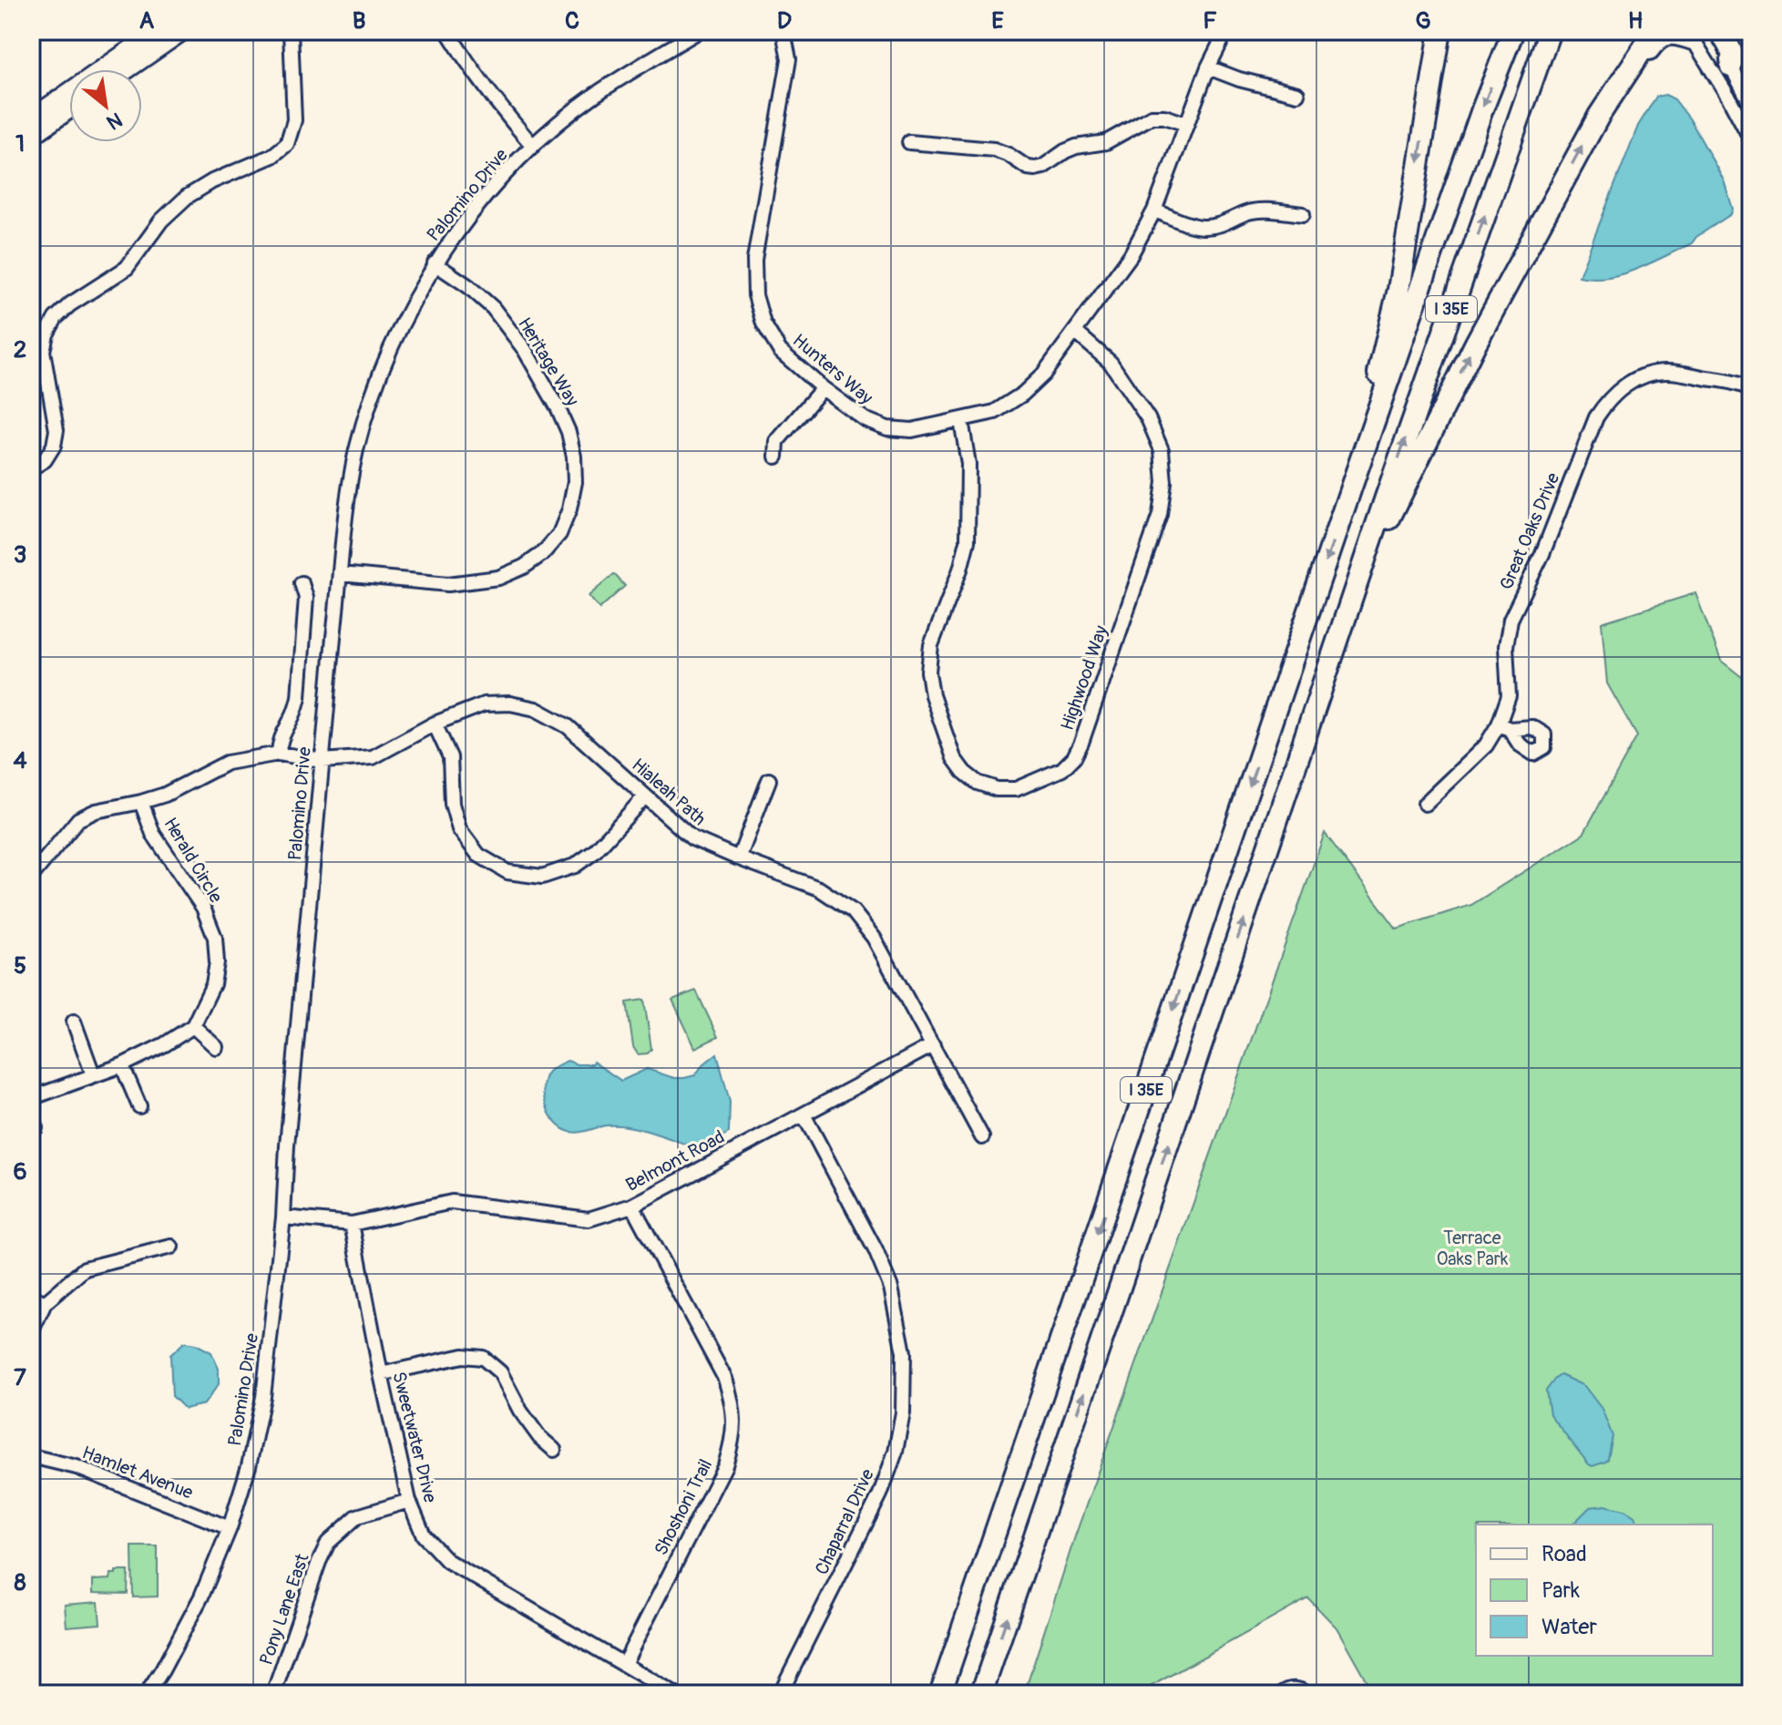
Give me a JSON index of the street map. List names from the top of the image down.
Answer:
{
  "streets": {
    "highway": ["I 35E"],
    "street": [
      "Palomino Drive",
      "Heritage Way",
      "Hunters Way",
      "Great Oaks Drive",
      "Highwood Way",
      "Hialeah Path",
      "Herald Circle",
      "Belmont Road",
      "Sweetwater Drive",
      "Hamlet Avenue",
      "Shoshoni Trail",
      "Chaparral Drive",
      "Pony Lane East"
    ]
  },
  "crossings": [
    ["Palomino Drive", "Heritage Way"],
    ["Palomino Drive", "Hialeah Path"],
    ["Palomino Drive", "Belmont Road"],
    ["Palomino Drive", "Hamlet Avenue"],
    ["Hunters Way", "Highwood Way"],
    ["Hialeah Path", "Herald Circle"],
    ["Hialeah Path", "Belmont Road"],
    ["Belmont Road", "Sweetwater Drive"],
    ["Belmont Road", "Shoshoni Trail"],
    ["Belmont Road", "Chaparral Drive"],
    ["Sweetwater Drive", "Shoshoni Trail"],
    ["Sweetwater Drive", "Pony Lane East"]
  ],
  "parks": ["Terrace Oaks Park"],
  "legend": ["Road", "Park", "Water"],
  "north": "bottom right",
  "grid": {
    "columns": [
      "A",
      "B",
      "C",
      "D",
      "E",
      "F",
      "G",
      "H"
    ],
    "rows": [
      "1",
      "2",
      "3",
      "4",
      "5",
      "6",
      "7",
      "8"
    ]
  }
}
